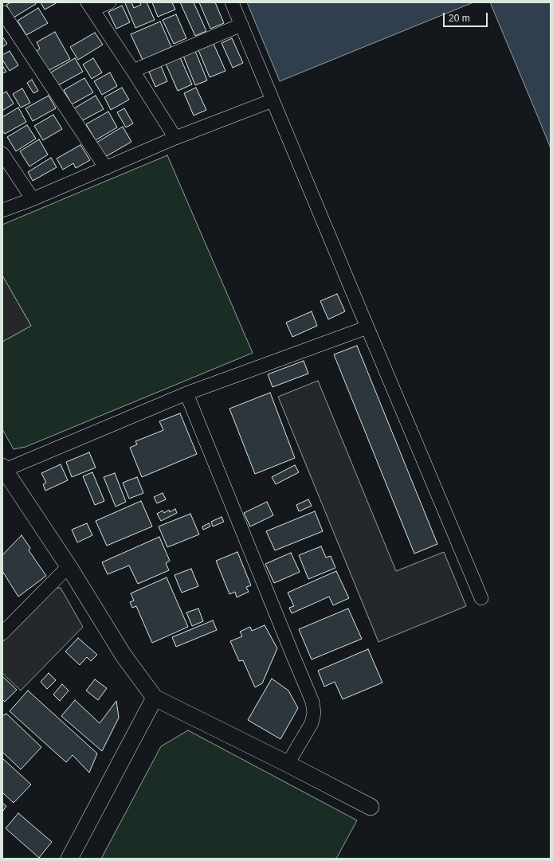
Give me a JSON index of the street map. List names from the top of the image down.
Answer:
{
  "scale_bar": "20 m"
}
